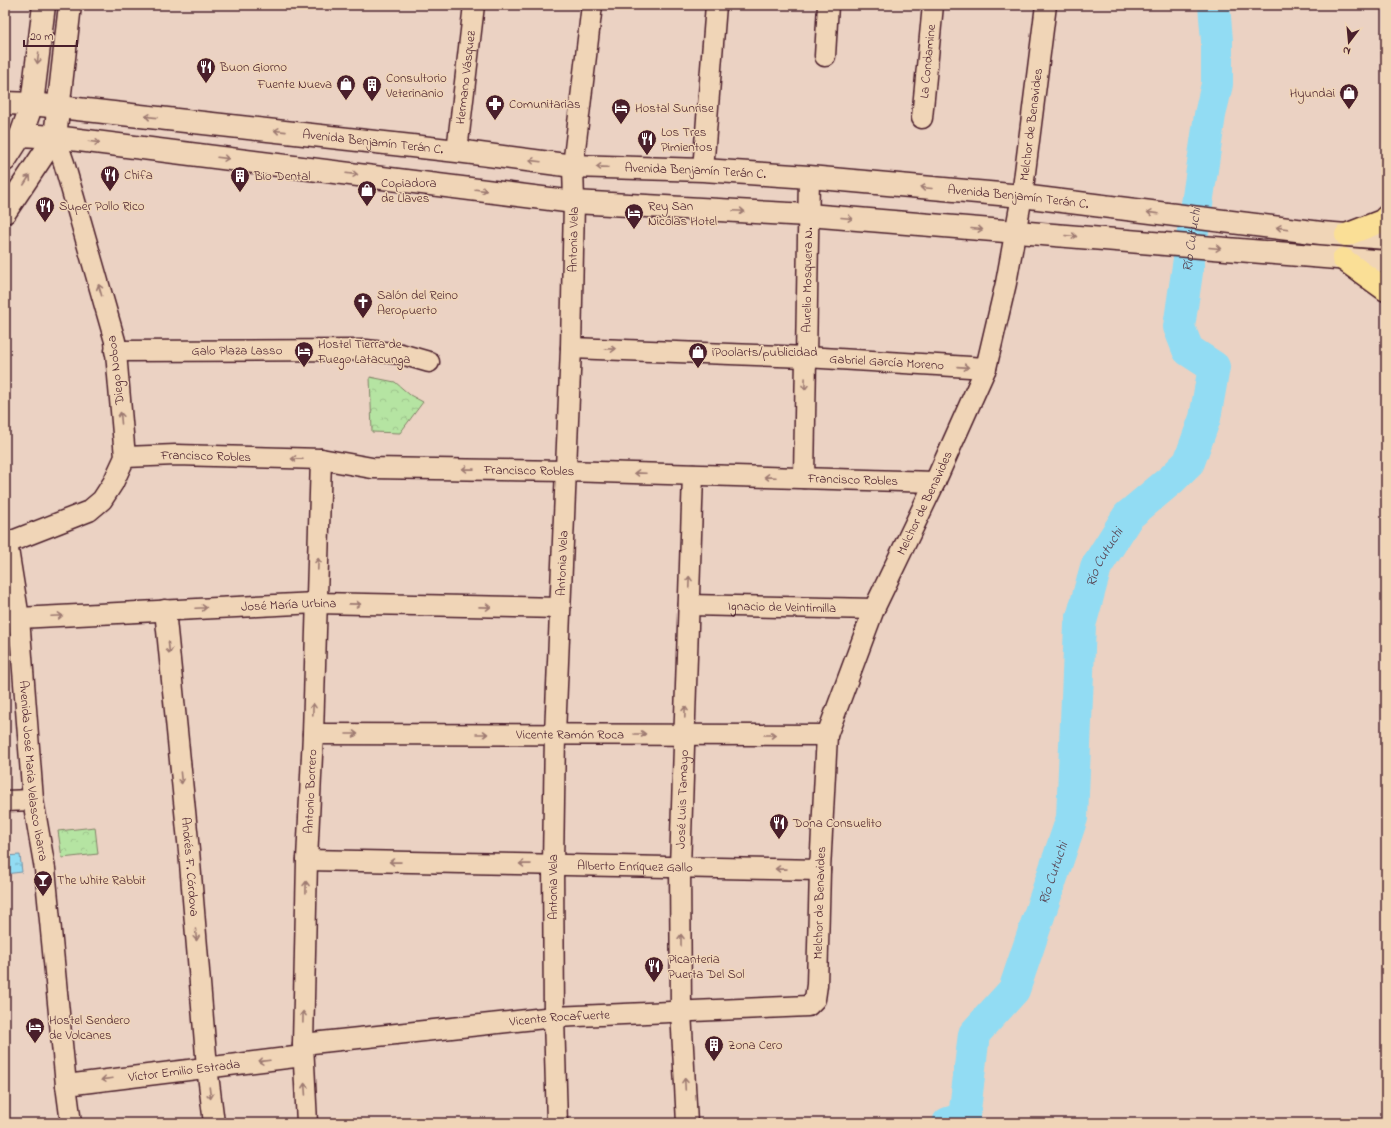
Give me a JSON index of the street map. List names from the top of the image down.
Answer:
{
  "streets": {
    "main road": ["Avenida Benjamín Terán C."],
    "street": [
      "La Condamine",
      "Hermano Vásquez",
      "Melchor de Benavides",
      "Antonia Vela",
      "Aurelio Mosquera N.",
      "Galo Plaza Lasso",
      "Gabriel García Moreno",
      "Diego Noboa",
      "Francisco Robles",
      "José María Urbina",
      "Ignacio de Veintimilla",
      "Vicente Ramón Roca",
      "Avenida José Maria Velasco Ibarra",
      "Antonio Borrero",
      "José Luis Tamayo",
      "Andrés F. Córdova",
      "Alberto Enríquez Gallo",
      "Vicente Rocafuerte",
      "Víctor Emilio Estrada"
    ]
  },
  "crossings": [
    ["Hermano Vásquez", "Avenida Benjamín Terán C."],
    ["Melchor de Benavides", "Avenida Benjamín Terán C."],
    ["Melchor de Benavides", "Gabriel García Moreno"],
    ["Melchor de Benavides", "Francisco Robles"],
    ["Melchor de Benavides", "Ignacio de Veintimilla"],
    ["Melchor de Benavides", "Vicente Ramón Roca"],
    ["Melchor de Benavides", "Alberto Enríquez Gallo"],
    ["Melchor de Benavides", "Vicente Rocafuerte"],
    ["Avenida Benjamín Terán C.", "Antonia Vela"],
    ["Avenida Benjamín Terán C.", "Aurelio Mosquera N."],
    ["Antonia Vela", "Gabriel García Moreno"],
    ["Antonia Vela", "Francisco Robles"],
    ["Antonia Vela", "José María Urbina"],
    ["Antonia Vela", "Vicente Ramón Roca"],
    ["Antonia Vela", "Alberto Enríquez Gallo"],
    ["Antonia Vela", "Vicente Rocafuerte"],
    ["Aurelio Mosquera N.", "Gabriel García Moreno"],
    ["Aurelio Mosquera N.", "Francisco Robles"],
    ["Galo Plaza Lasso", "Diego Noboa"],
    ["Diego Noboa", "Francisco Robles"],
    ["Francisco Robles", "Antonio Borrero"],
    ["Francisco Robles", "José Luis Tamayo"],
    ["José María Urbina", "Avenida José Maria Velasco Ibarra"],
    ["José María Urbina", "Antonio Borrero"],
    ["José María Urbina", "Andrés F. Córdova"],
    ["Ignacio de Veintimilla", "José Luis Tamayo"],
    ["Vicente Ramón Roca", "Antonio Borrero"],
    ["Vicente Ramón Roca", "José Luis Tamayo"],
    ["Avenida José Maria Velasco Ibarra", "Víctor Emilio Estrada"],
    ["Antonio Borrero", "Alberto Enríquez Gallo"],
    ["Antonio Borrero", "Vicente Rocafuerte"],
    ["Antonio Borrero", "Víctor Emilio Estrada"],
    ["José Luis Tamayo", "Alberto Enríquez Gallo"],
    ["José Luis Tamayo", "Vicente Rocafuerte"],
    ["Andrés F. Córdova", "Víctor Emilio Estrada"],
    ["Vicente Rocafuerte", "Víctor Emilio Estrada"]
  ],
  "one_way": [
    "Aurelio Mosquera N.",
    "Gabriel García Moreno",
    "Diego Noboa",
    "Francisco Robles",
    "José María Urbina",
    "Vicente Ramón Roca",
    "Antonio Borrero",
    "José Luis Tamayo",
    "Andrés F. Córdova",
    "Alberto Enríquez Gallo",
    "Víctor Emilio Estrada"
  ],
  "water": ["Río Cutuchi"],
  "places": {
    "restaurant": [
      "Buon Giorno",
      "Los Tres Pimientos",
      "Chifa",
      "Super Pollo Rico",
      "Dona Consuelito",
      "Picanteria Puerta Del Sol"
    ],
    "shop": [
      "Fuente Nueva",
      "Hyundai",
      "Copiadora de Llaves",
      "iPoolarts/publicidad"
    ],
    "building": ["Consultorio Veterinanio", "Bio Dental", "Zona Cero"],
    "pharmacy": ["Comunitarias"],
    "hotel": [
      "Hostal Sunrise",
      "Rey San Nicolas Hotel",
      "Hostel Tierra de Fuego Latacunga",
      "Hostel Sendero de Volcanes"
    ],
    "church": ["Salón del Reino Aeropuerto"],
    "bar": ["The White Rabbit"]
  },
  "scale_bar": "20 m",
  "north": "bottom"
}
